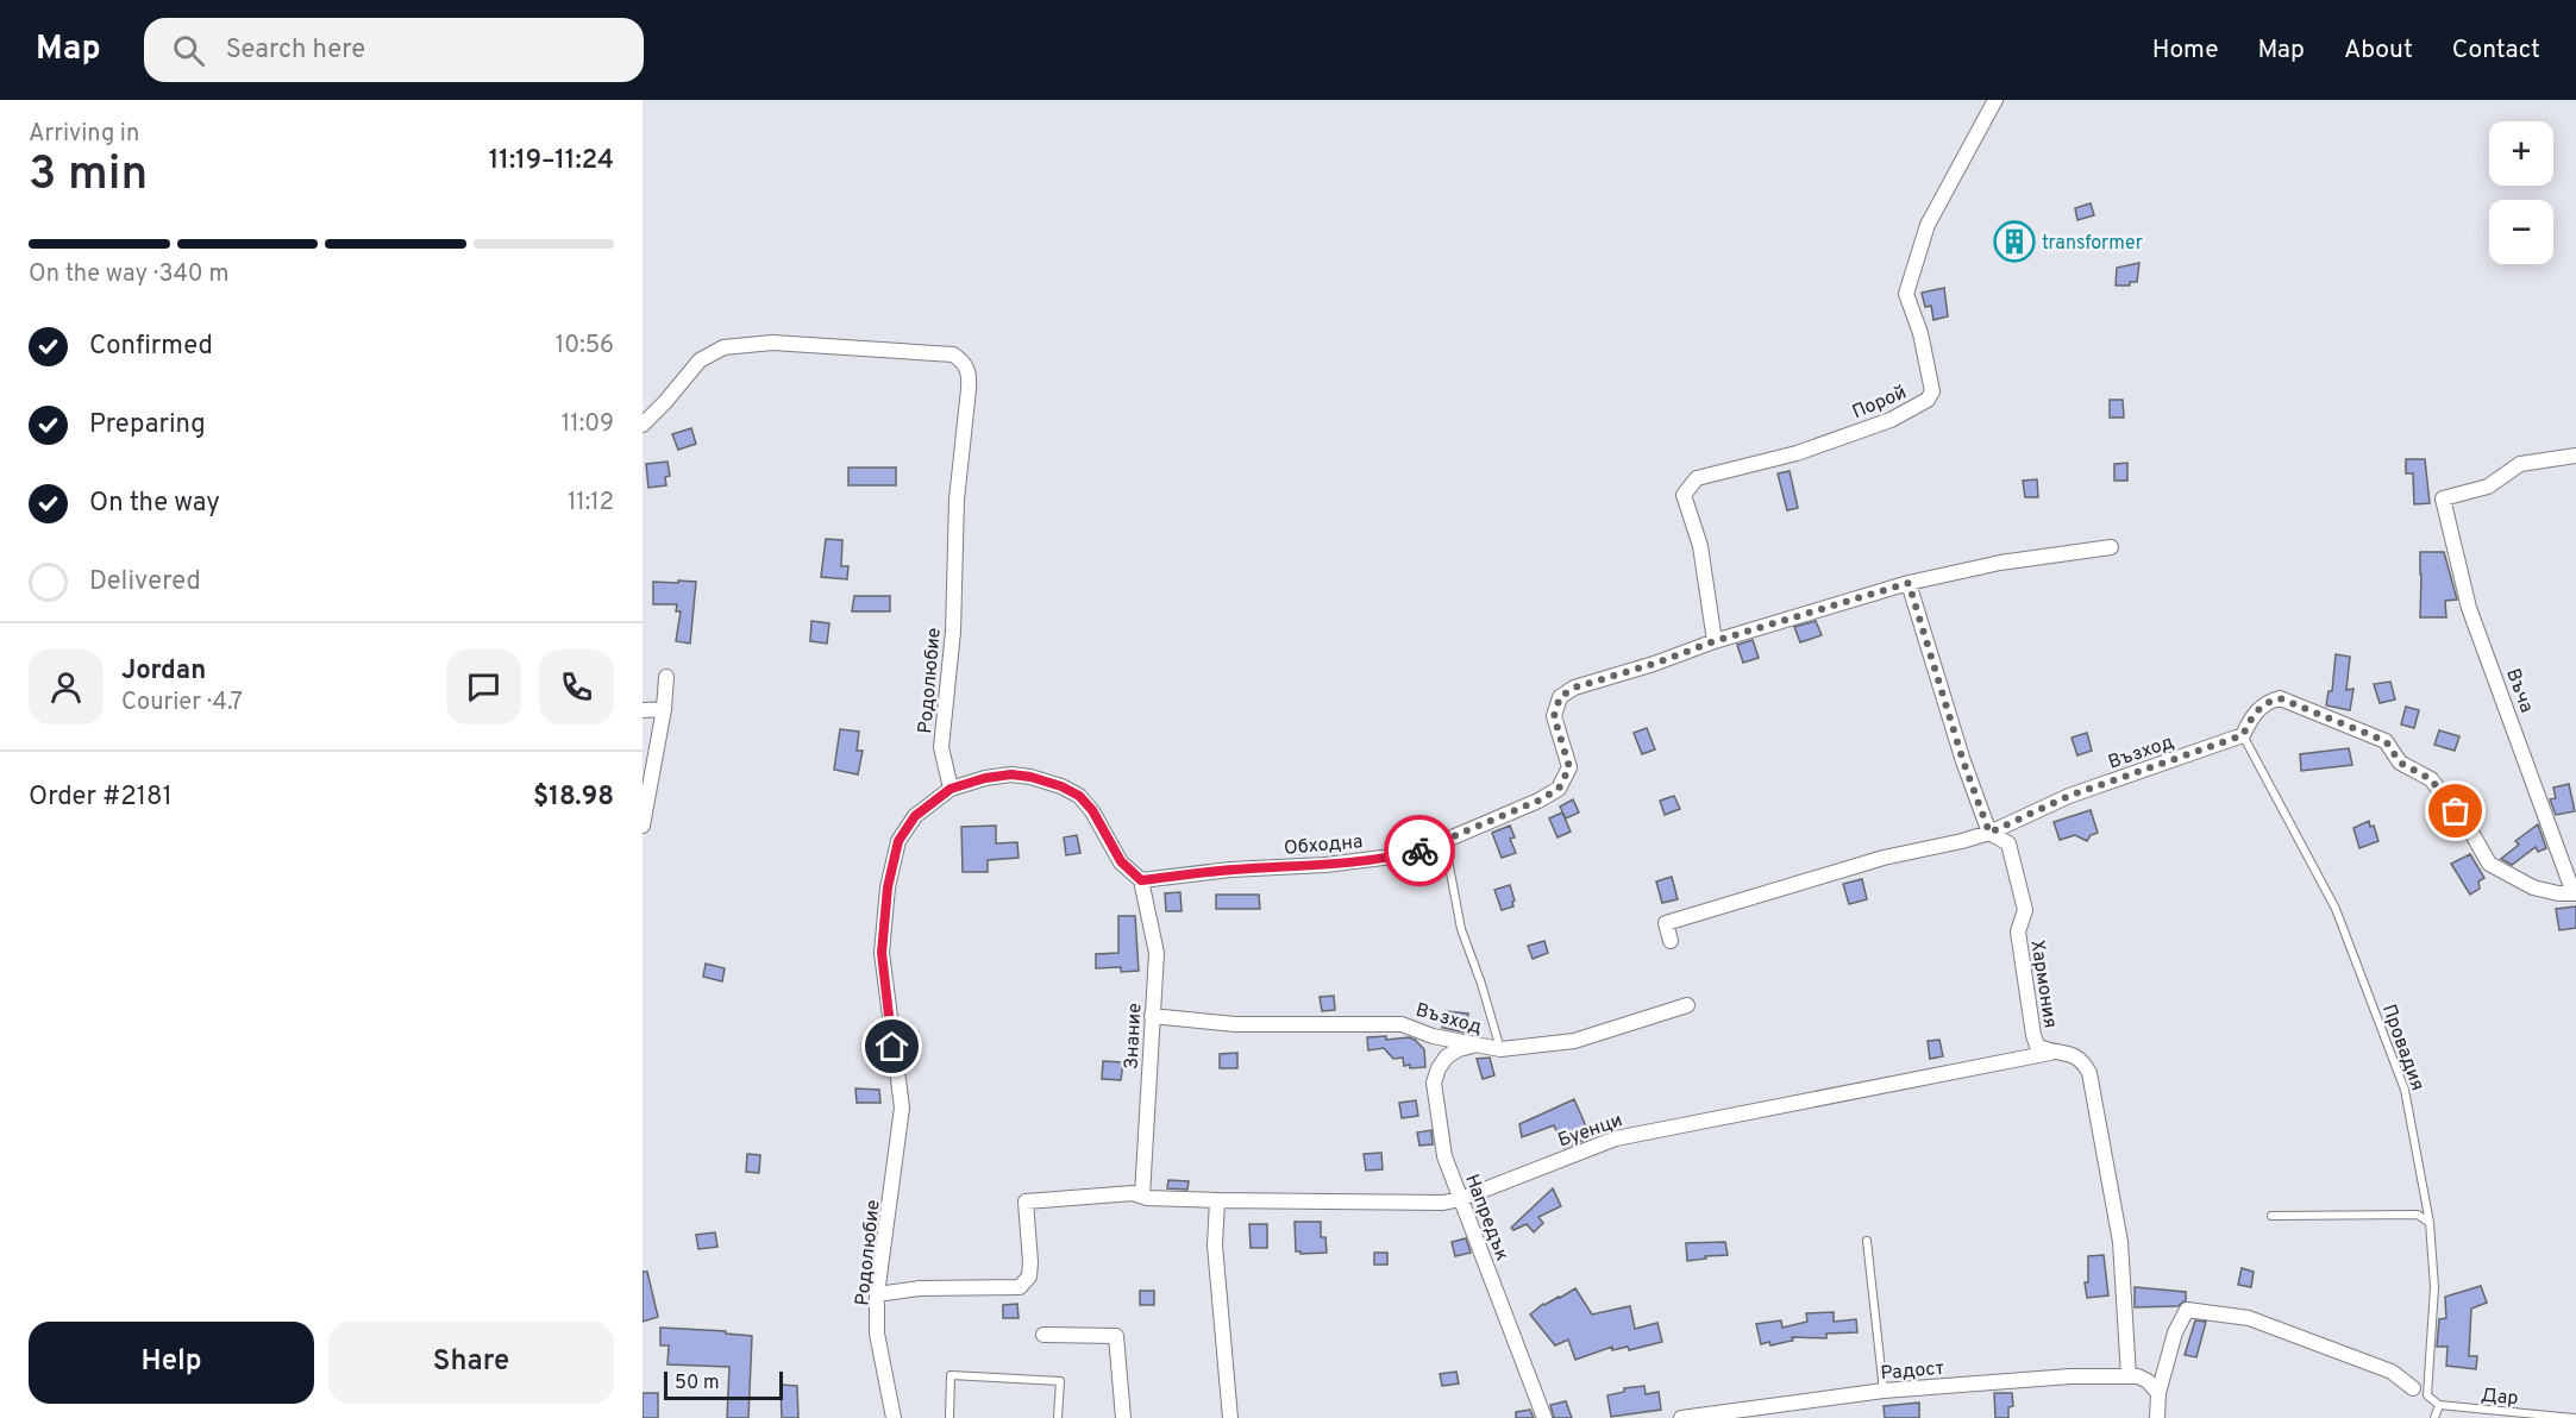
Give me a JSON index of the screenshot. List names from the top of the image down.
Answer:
{
  "streets": {
    "street": [
      "Порой",
      "Родолюбие",
      "Въча",
      "Възход",
      "Обходна",
      "Хармония",
      "Знание",
      "Буенци",
      "Напредък",
      "Радост"
    ],
    "lane": ["Провадия", "Дар"]
  },
  "crossings": [
    ["Порой", "Обходна"],
    ["Родолюбие", "Буенци"],
    ["Възход", "Хармония"],
    ["Възход", "Знание"],
    ["Възход", "Провадия"],
    ["Възход", "Напредък"],
    ["Обходна", "Знание"],
    ["Хармония", "Буенци"],
    ["Хармония", "Радост"],
    ["Знание", "Буенци"],
    ["Провадия", "Дар"],
    ["Буенци", "Напредък"]
  ],
  "places": {
    "building": ["transformer"]
  },
  "scale_bar": "50 m",
  "page": {
    "header": "Map",
    "search": "Search here",
    "nav": [
      "Home",
      "Map",
      "About",
      "Contact"
    ],
    "heading": ["3 min", "Arriving in", "11:19–11:24"],
    "panel": [
      "Jordan",
      "Courier · 4.7",
      "Order #2181",
      "$18.98"
    ],
    "map_buttons": ["+", "−"],
    "bar": "On the way · 340 m",
    "list": [
      ["Confirmed", "10:56"],
      ["Preparing", "11:09"],
      ["On the way", "11:12"],
      "Delivered"
    ],
    "buttons": ["Help", "Share"],
    "scale": "50 m"
  }
}
